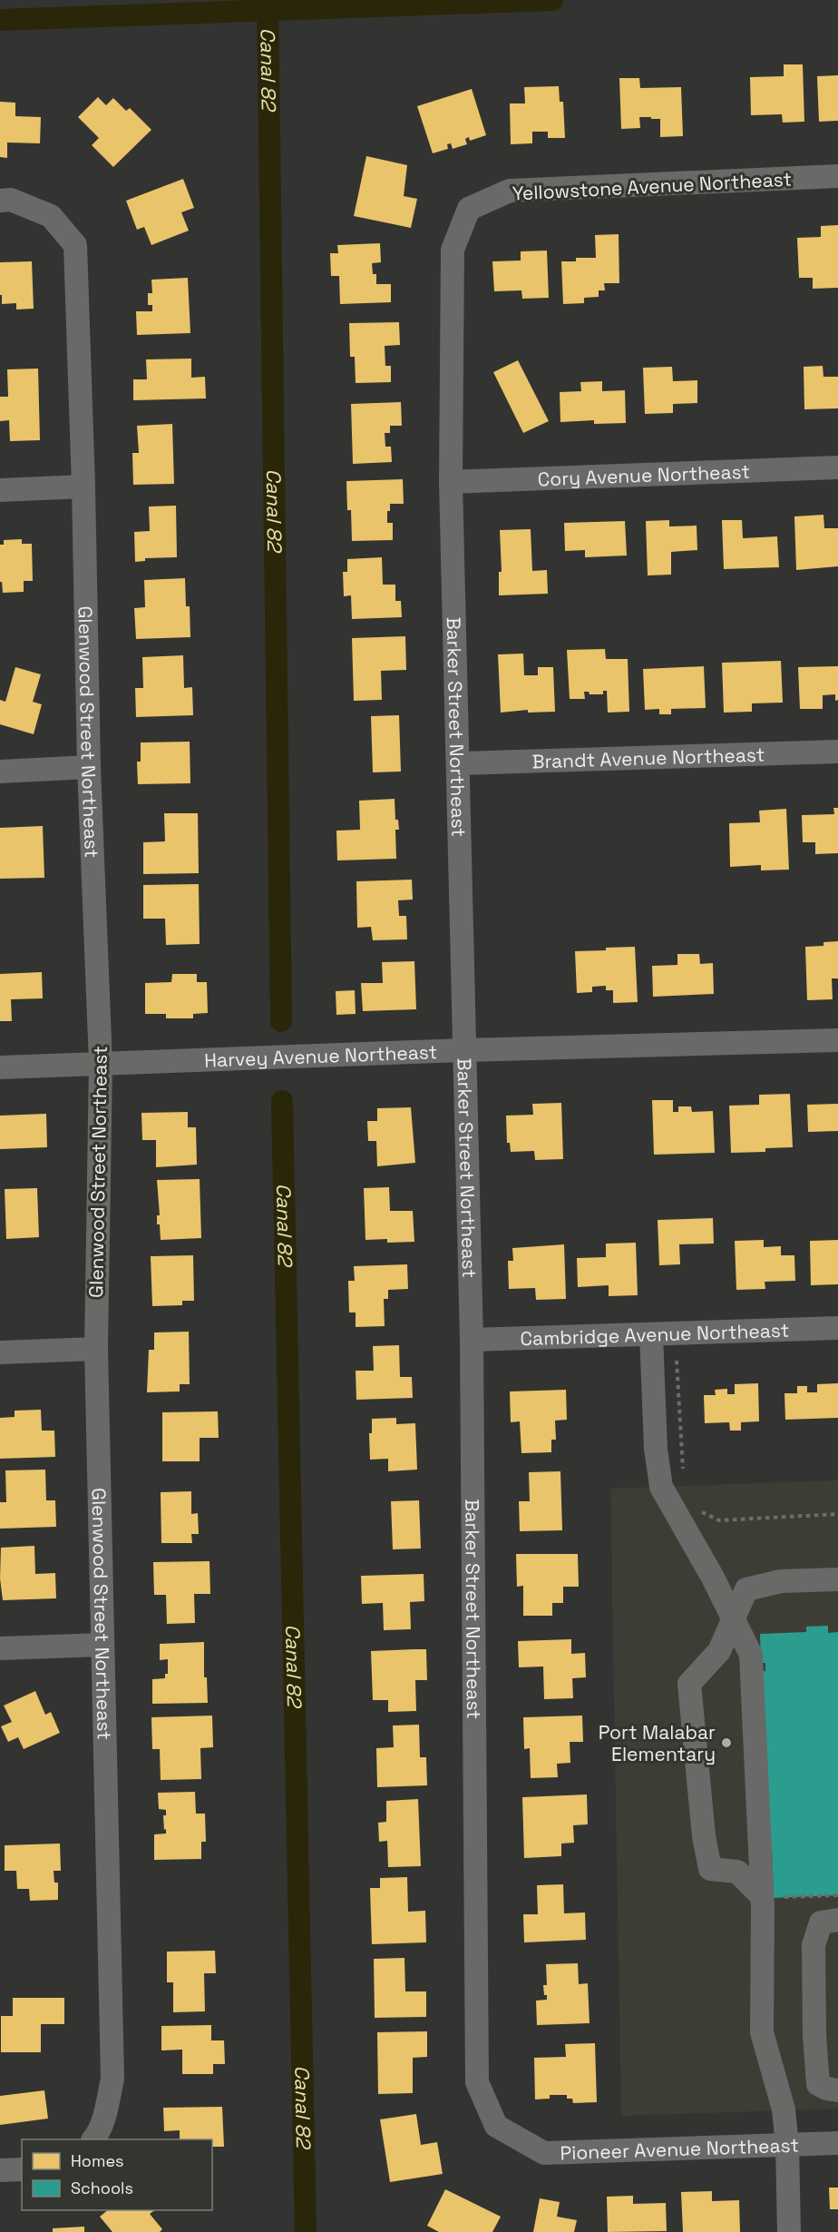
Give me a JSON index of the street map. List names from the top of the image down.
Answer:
{
  "streets": {
    "street": [
      "Yellowstone Avenue Northeast",
      "Cory Avenue Northeast",
      "Barker Street Northeast",
      "Glenwood Street Northeast",
      "Brandt Avenue Northeast",
      "Harvey Avenue Northeast",
      "Cambridge Avenue Northeast",
      "Pioneer Avenue Northeast"
    ]
  },
  "crossings": [
    ["Yellowstone Avenue Northeast", "Barker Street Northeast"],
    ["Cory Avenue Northeast", "Barker Street Northeast"],
    ["Barker Street Northeast", "Brandt Avenue Northeast"],
    ["Barker Street Northeast", "Harvey Avenue Northeast"],
    ["Barker Street Northeast", "Cambridge Avenue Northeast"],
    ["Barker Street Northeast", "Pioneer Avenue Northeast"],
    ["Glenwood Street Northeast", "Harvey Avenue Northeast"]
  ],
  "water": ["Canal 82"],
  "places": ["Port Malabar Elementary"],
  "legend": ["Homes", "Schools"]
}
